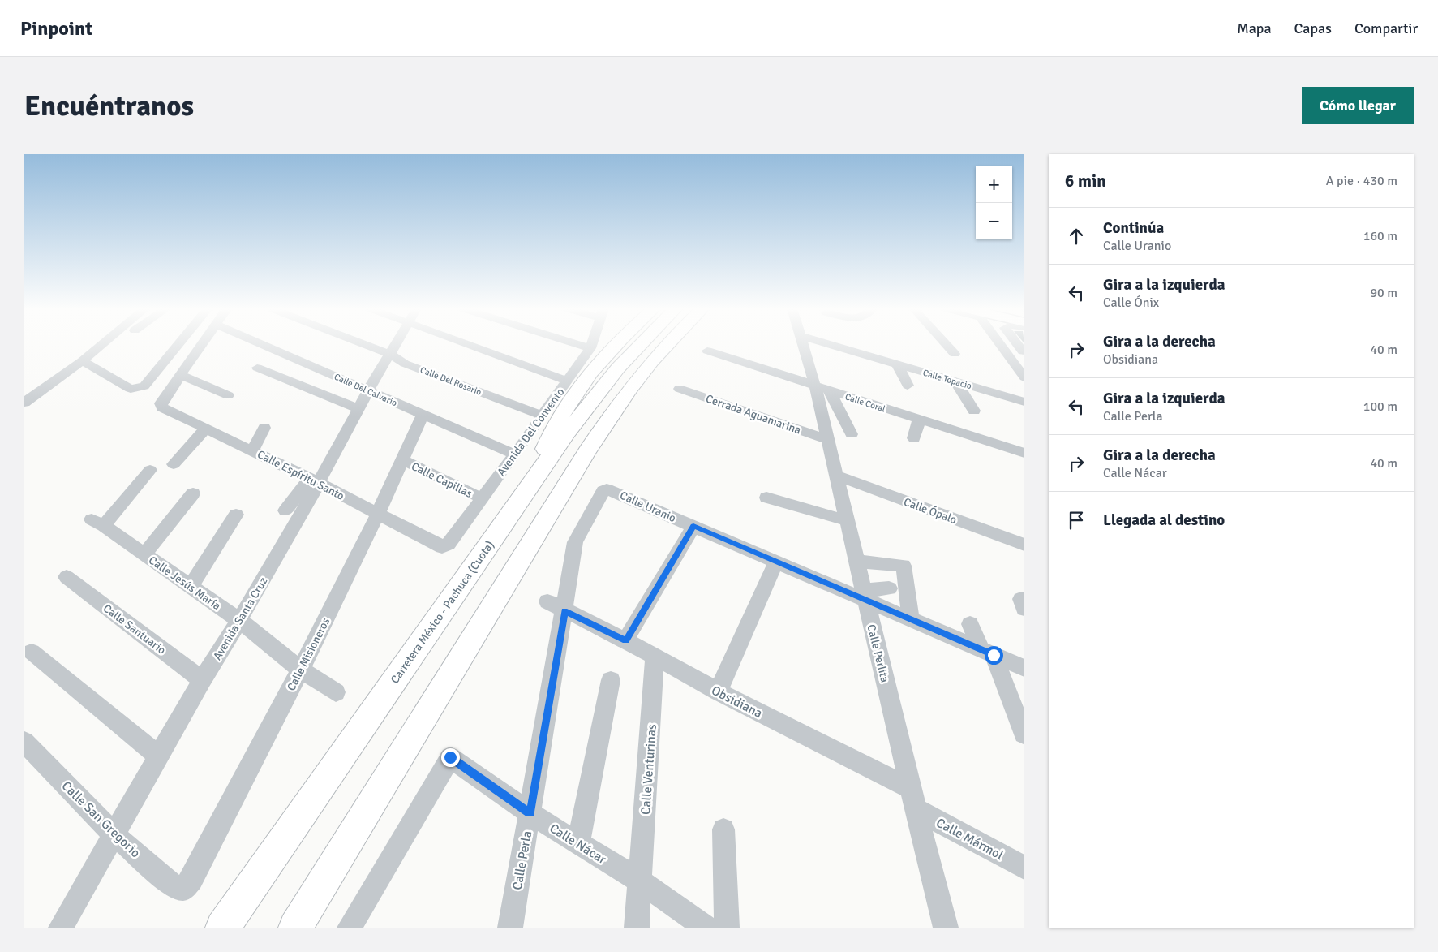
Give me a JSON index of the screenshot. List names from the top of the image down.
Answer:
{
  "streets": {
    "highway": ["Carretera México - Pachuca (Cuota)"],
    "street": [
      "Calle Topacio",
      "Calle Del Rosario",
      "Calle Del Calvario",
      "Calle Coral",
      "Cerrada Aguamarina",
      "Avenida Del Convento",
      "Calle Espíritu Santo",
      "Calle Capillas",
      "Calle Uranio",
      "Calle Ópalo",
      "Calle Jesús María",
      "Avenida Santa Cruz",
      "Calle Santuario",
      "Calle Perlita",
      "Calle Misioneros",
      "Obsidiana",
      "Calle Venturinas",
      "Calle San Gregorio",
      "Calle Mármol",
      "Calle Nácar",
      "Calle Perla"
    ]
  },
  "crossings": [
    ["Calle Del Rosario", "Avenida Del Convento"],
    ["Calle Del Rosario", "Avenida Santa Cruz"],
    ["Calle Del Calvario", "Avenida Del Convento"],
    ["Calle Del Calvario", "Avenida Santa Cruz"],
    ["Calle Del Calvario", "Calle Misioneros"],
    ["Calle Coral", "Calle Perlita"],
    ["Cerrada Aguamarina", "Calle Perlita"],
    ["Avenida Del Convento", "Calle Espíritu Santo"],
    ["Avenida Del Convento", "Calle Capillas"],
    ["Calle Espíritu Santo", "Avenida Santa Cruz"],
    ["Calle Espíritu Santo", "Calle Misioneros"],
    ["Calle Capillas", "Calle Misioneros"],
    ["Calle Uranio", "Calle Perlita"],
    ["Calle Uranio", "Calle Perla"],
    ["Calle Ópalo", "Calle Perlita"],
    ["Calle Jesús María", "Avenida Santa Cruz"],
    ["Calle Jesús María", "Calle Misioneros"],
    ["Avenida Santa Cruz", "Calle Santuario"],
    ["Avenida Santa Cruz", "Calle San Gregorio"],
    ["Calle Perlita", "Obsidiana"],
    ["Calle Perlita", "Calle Mármol"],
    ["Calle Misioneros", "Calle San Gregorio"],
    ["Obsidiana", "Calle Venturinas"],
    ["Obsidiana", "Calle Mármol"],
    ["Obsidiana", "Calle Perla"],
    ["Calle Venturinas", "Calle Nácar"],
    ["Calle Nácar", "Calle Perla"]
  ],
  "page": {
    "header": "Pinpoint",
    "nav": ["Mapa", "Capas", "Compartir"],
    "buttons": "Cómo llegar",
    "title": "Encuéntranos",
    "heading": ["6 min", "A pie · 430 m"],
    "map_buttons": ["+", "−"],
    "list": [
      ["Continúa", "Calle Uranio", "160 m"],
      ["Gira a la izquierda", "Calle Ónix", "90 m"],
      ["Gira a la derecha", "Obsidiana", "40 m"],
      ["Gira a la izquierda", "Calle Perla", "100 m"],
      ["Gira a la derecha", "Calle Nácar", "40 m"],
      "Llegada al destino"
    ]
  }
}
